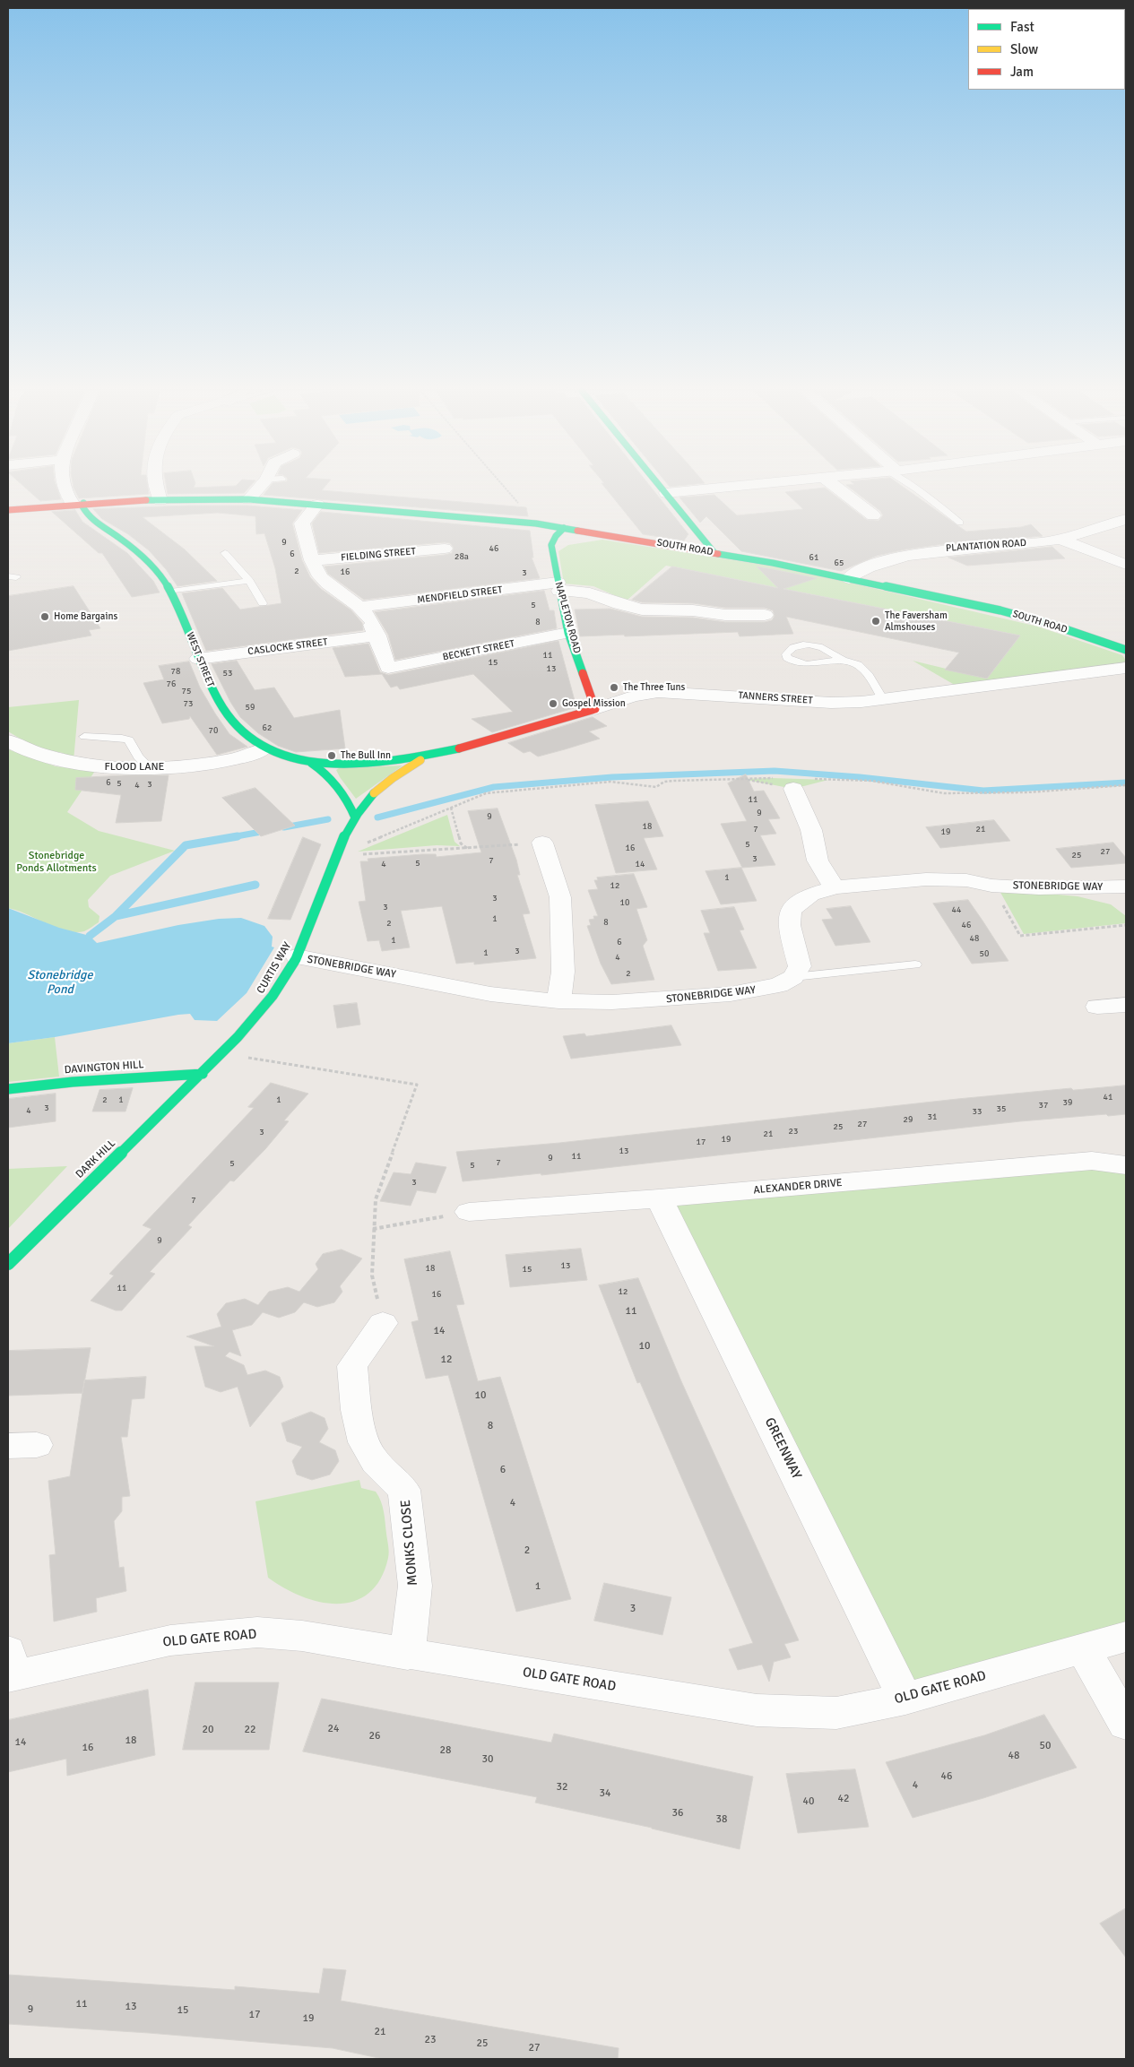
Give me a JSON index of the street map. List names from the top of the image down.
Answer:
{
  "streets": {
    "street": [
      "PLANTATION ROAD",
      "SOUTH ROAD",
      "FIELDING STREET",
      "MENDFIELD STREET",
      "NAPLETON ROAD",
      "CASLOCKE STREET",
      "BECKETT STREET",
      "WEST STREET",
      "TANNERS STREET",
      "FLOOD LANE",
      "STONEBRIDGE WAY",
      "CURTIS WAY",
      "DAVINGTON HILL",
      "DARK HILL",
      "ALEXANDER DRIVE",
      "GREENWAY",
      "MONKS CLOSE",
      "OLD GATE ROAD"
    ]
  },
  "crossings": [
    ["PLANTATION ROAD", "SOUTH ROAD"],
    ["SOUTH ROAD", "NAPLETON ROAD"],
    ["SOUTH ROAD", "WEST STREET"],
    ["MENDFIELD STREET", "NAPLETON ROAD"],
    ["MENDFIELD STREET", "CASLOCKE STREET"],
    ["MENDFIELD STREET", "BECKETT STREET"],
    ["NAPLETON ROAD", "BECKETT STREET"],
    ["NAPLETON ROAD", "TANNERS STREET"],
    ["CASLOCKE STREET", "BECKETT STREET"],
    ["CASLOCKE STREET", "WEST STREET"],
    ["WEST STREET", "TANNERS STREET"],
    ["WEST STREET", "FLOOD LANE"],
    ["WEST STREET", "CURTIS WAY"],
    ["TANNERS STREET", "CURTIS WAY"],
    ["STONEBRIDGE WAY", "CURTIS WAY"],
    ["CURTIS WAY", "DAVINGTON HILL"],
    ["CURTIS WAY", "DARK HILL"],
    ["DAVINGTON HILL", "DARK HILL"],
    ["ALEXANDER DRIVE", "GREENWAY"],
    ["GREENWAY", "OLD GATE ROAD"],
    ["MONKS CLOSE", "OLD GATE ROAD"]
  ],
  "water": ["Stonebridge Pond"],
  "parks": ["Stonebridge Ponds Allotments"],
  "places": [
    "Home Bargains",
    "The Faversham Almshouses",
    "The Three Tuns",
    "Gospel Mission",
    "The Bull Inn"
  ],
  "house_numbers": [
    "9",
    "46",
    "6",
    "28a",
    "61",
    "65",
    "2",
    "16",
    "3",
    "5",
    "8",
    "11",
    "15",
    "13",
    "78",
    "53",
    "76",
    "75",
    "73",
    "59",
    "62",
    "70",
    "6",
    "5",
    "3",
    "4",
    "11",
    "9",
    "9",
    "18",
    "7",
    "21",
    "19",
    "5",
    "16",
    "27",
    "25",
    "3",
    "7",
    "5",
    "4",
    "14",
    "1",
    "12",
    "3",
    "10",
    "3",
    "44",
    "1",
    "8",
    "2",
    "46",
    "48",
    "1",
    "6",
    "3",
    "1",
    "50",
    "4",
    "2",
    "41",
    "2",
    "1",
    "1",
    "39",
    "37",
    "3",
    "35",
    "4",
    "33",
    "31",
    "29",
    "27",
    "25",
    "23",
    "3",
    "21",
    "19",
    "17",
    "13",
    "11",
    "9",
    "7",
    "5",
    "5",
    "3",
    "7",
    "9",
    "13",
    "18",
    "15",
    "11",
    "12",
    "16",
    "11",
    "14",
    "10",
    "12",
    "10",
    "8",
    "6",
    "4",
    "2",
    "1",
    "3",
    "24",
    "20",
    "22",
    "26",
    "18",
    "14",
    "50",
    "16",
    "28",
    "48",
    "30",
    "46",
    "4",
    "32",
    "34",
    "42",
    "40",
    "36",
    "38",
    "11",
    "13",
    "9",
    "15",
    "17",
    "19",
    "21",
    "23",
    "25",
    "27"
  ],
  "legend": ["Fast", "Slow", "Jam"]
}
